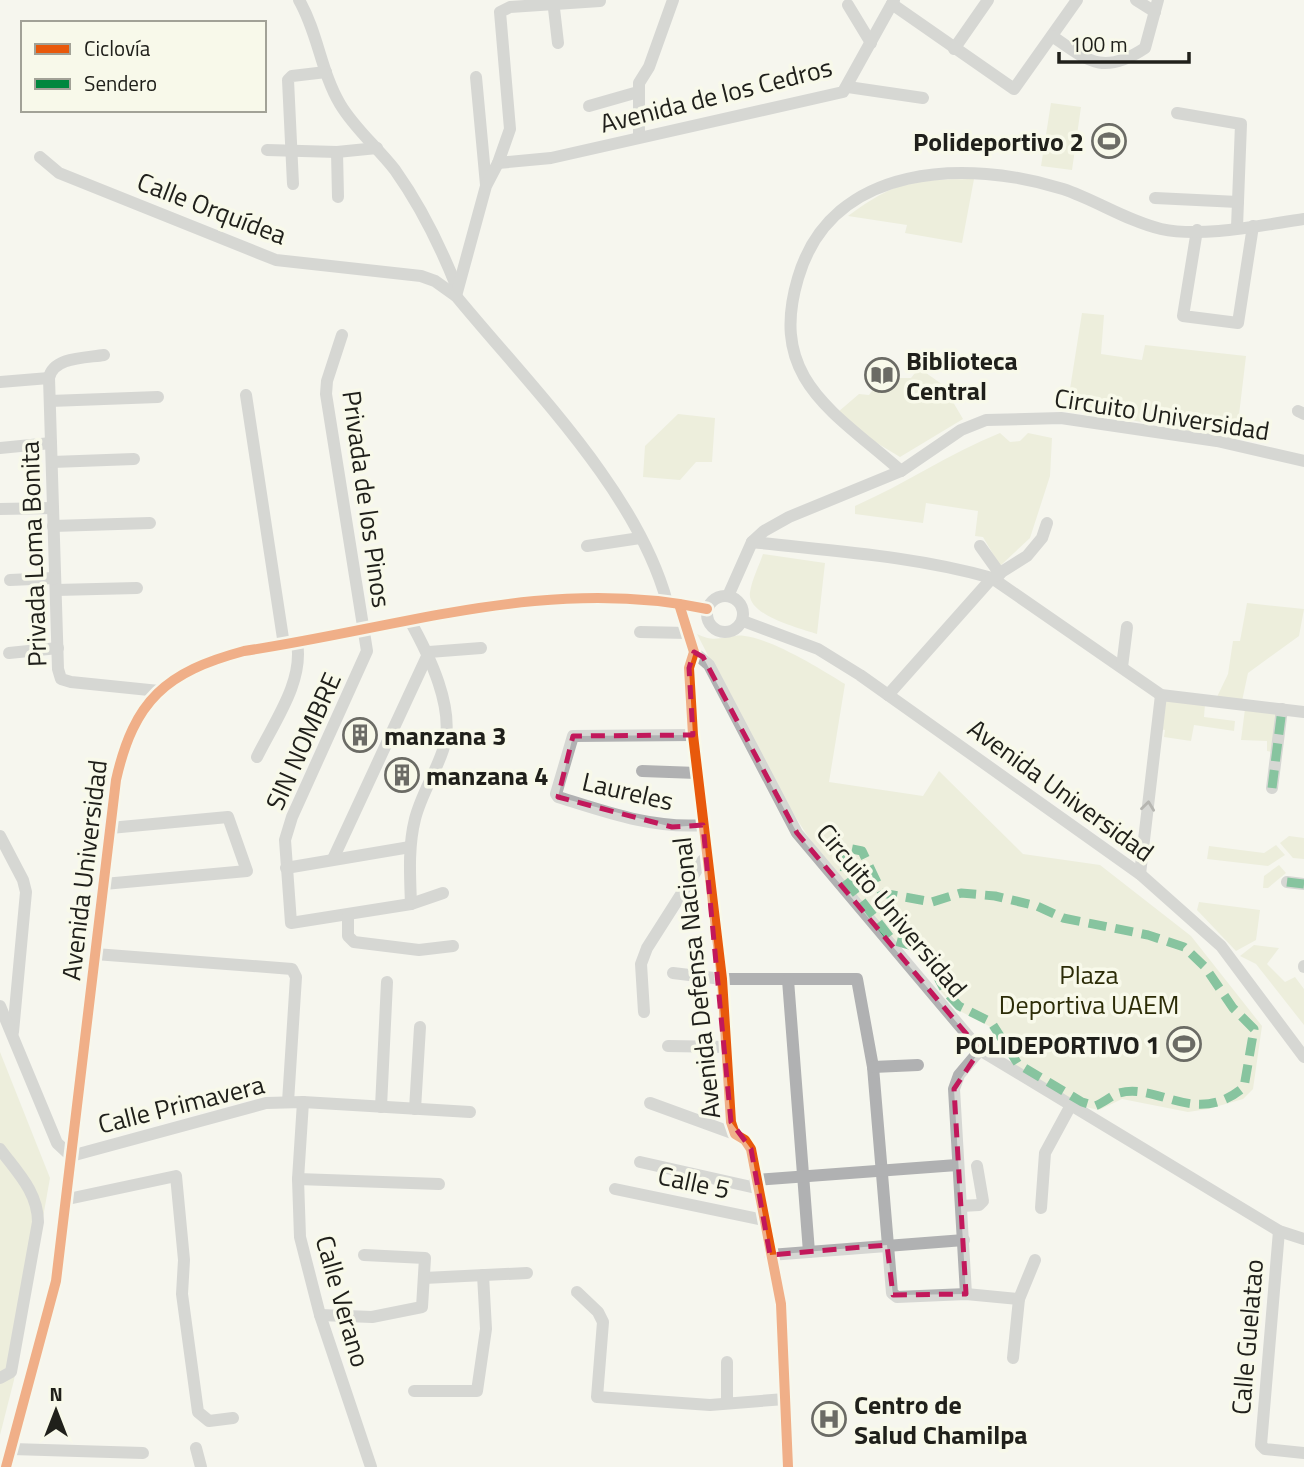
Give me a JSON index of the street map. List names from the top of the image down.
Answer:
{
  "streets": {
    "street": [
      "Avenida de los Cedros",
      "Calle Orquídea",
      "Circuito Universidad",
      "Privada de los Pinos",
      "Privada Loma Bonita",
      "SIN NOMBRE",
      "Avenida Universidad",
      "Laureles",
      "Avenida Defensa Nacional",
      "Calle Primavera",
      "Calle 5",
      "Calle Verano",
      "Calle Guelatao"
    ]
  },
  "crossings": [
    ["Calle Orquídea", "Avenida Defensa Nacional"],
    ["Circuito Universidad", "Avenida Defensa Nacional"],
    ["Circuito Universidad", "Calle Guelatao"],
    ["Privada de los Pinos", "SIN NOMBRE"],
    ["Privada de los Pinos", "Avenida Universidad"],
    ["Privada Loma Bonita", "Avenida Universidad"],
    ["SIN NOMBRE", "Avenida Universidad"],
    ["Avenida Universidad", "Avenida Defensa Nacional"],
    ["Avenida Universidad", "Calle Primavera"],
    ["Laureles", "Avenida Defensa Nacional"],
    ["Avenida Defensa Nacional", "Calle 5"],
    ["Calle Primavera", "Calle Verano"]
  ],
  "parks": ["Plaza Deportiva UAEM"],
  "places": {
    "sports": ["Polideportivo 2", "POLIDEPORTIVO 1"],
    "library": ["Biblioteca Central"],
    "building": ["manzana 3", "manzana 4"],
    "hospital": ["Centro de Salud Chamilpa"]
  },
  "legend": ["Ciclovía", "Sendero"],
  "scale_bar": "100 m",
  "north": "top"
}
